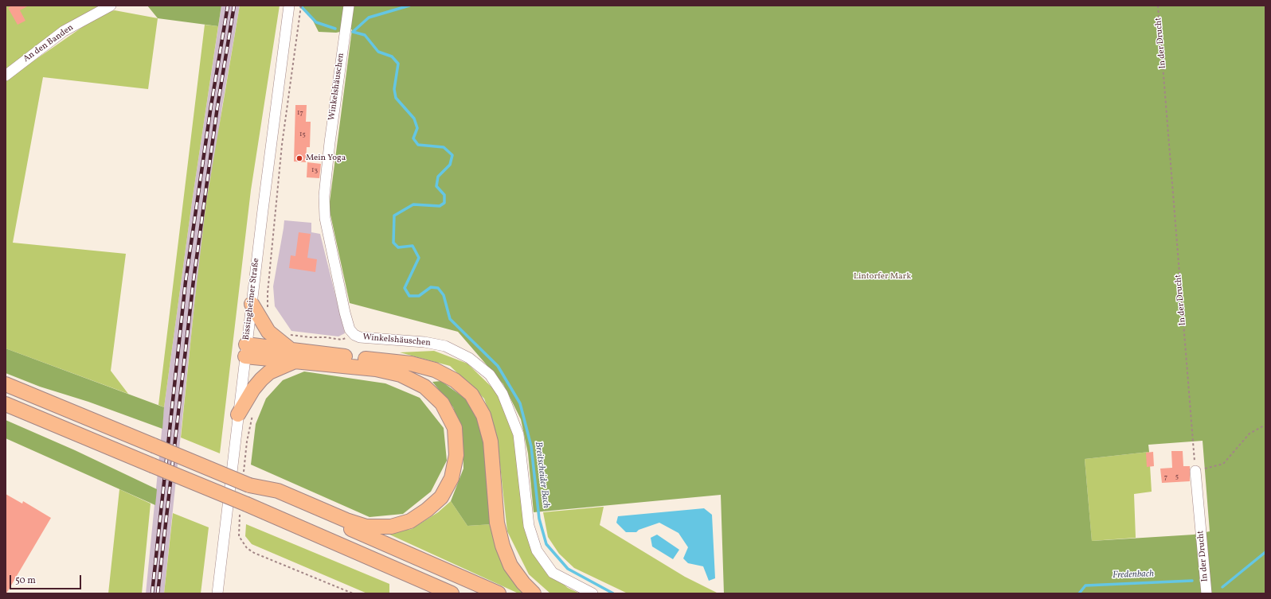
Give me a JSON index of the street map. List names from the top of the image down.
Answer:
{
  "streets": {
    "street": [
      "In der Drucht",
      "An den Banden",
      "Winkelshäuschen",
      "Bissingheimer Straße"
    ]
  },
  "water": ["Breitscheider Bach", "Fredenbach"],
  "parks": ["Lintorfer Mark"],
  "places": ["Mein Yoga"],
  "house_numbers": [
    "17",
    "15",
    "13",
    "5",
    "7"
  ],
  "scale_bar": "50 m"
}
